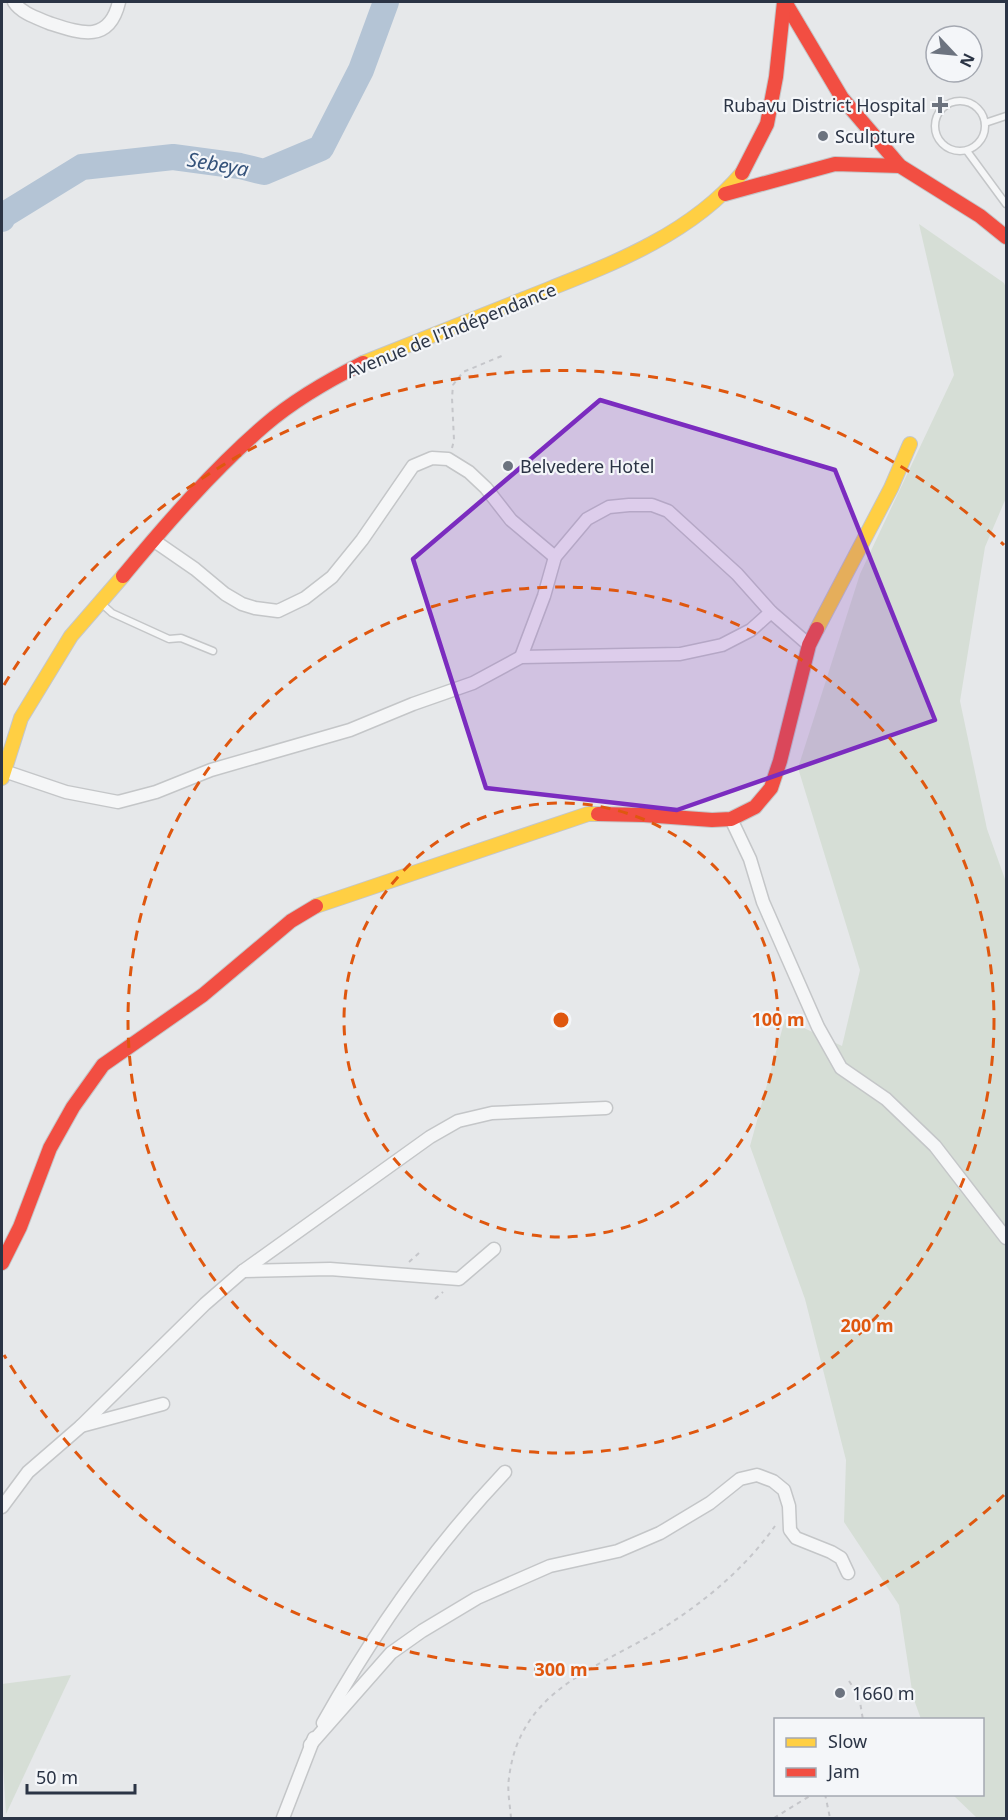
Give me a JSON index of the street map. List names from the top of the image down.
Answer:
{
  "streets": {
    "main road": ["Avenue de l'Indépendance"]
  },
  "water": ["Sebeya"],
  "places": {
    "health": ["Rubavu District Hospital"],
    "other": ["Sculpture", "Belvedere Hotel", "1660 m"]
  },
  "legend": ["Slow", "Jam"],
  "scale_bar": "50 m",
  "north": "bottom right",
  "rings": ["100 m", "200 m", "300 m"]
}
